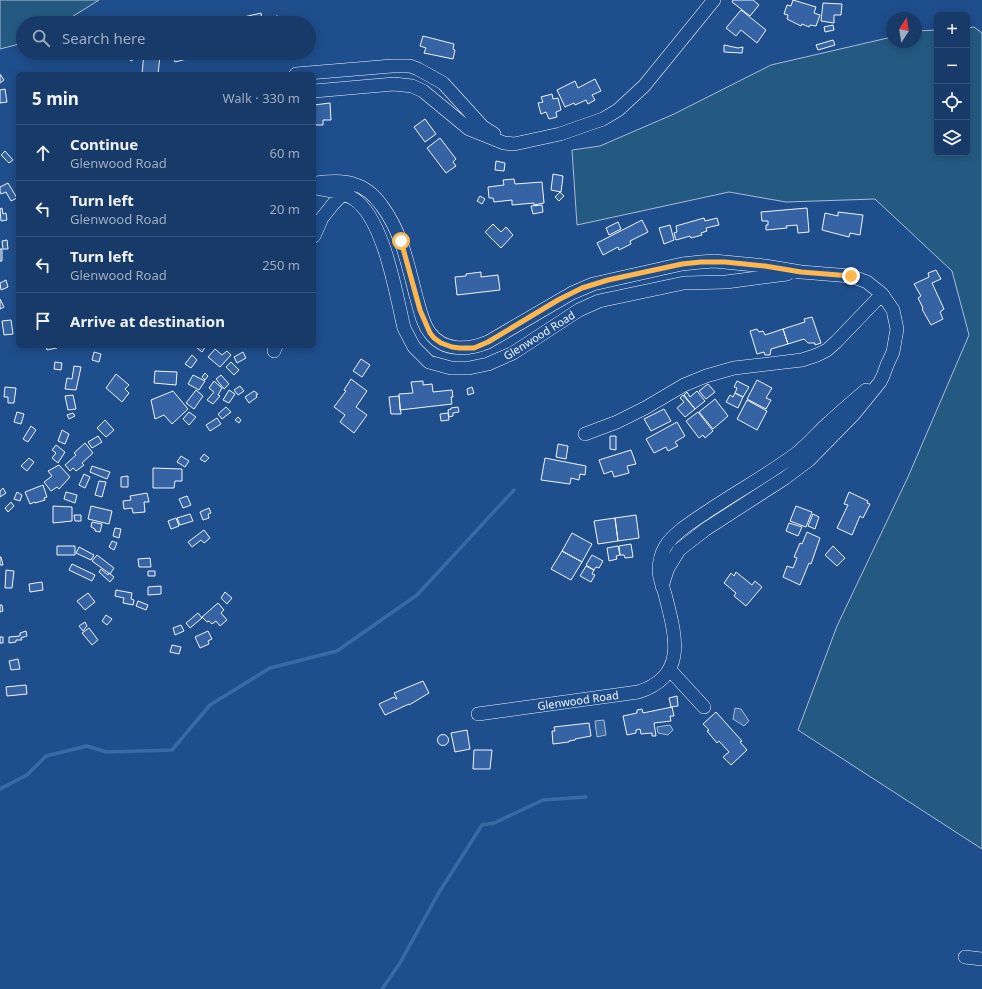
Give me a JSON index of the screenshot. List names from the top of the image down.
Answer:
{
  "streets": {
    "street": ["Glenwood Road"]
  },
  "north": "top",
  "page": {
    "map_buttons": ["+", "−"],
    "search": "Search here",
    "heading": ["5 min", "Walk · 330 m"],
    "list": [
      ["Continue", "Glenwood Road", "60 m"],
      ["Turn left", "Glenwood Road", "20 m"],
      ["Turn left", "Glenwood Road", "250 m"],
      "Arrive at destination"
    ]
  }
}
